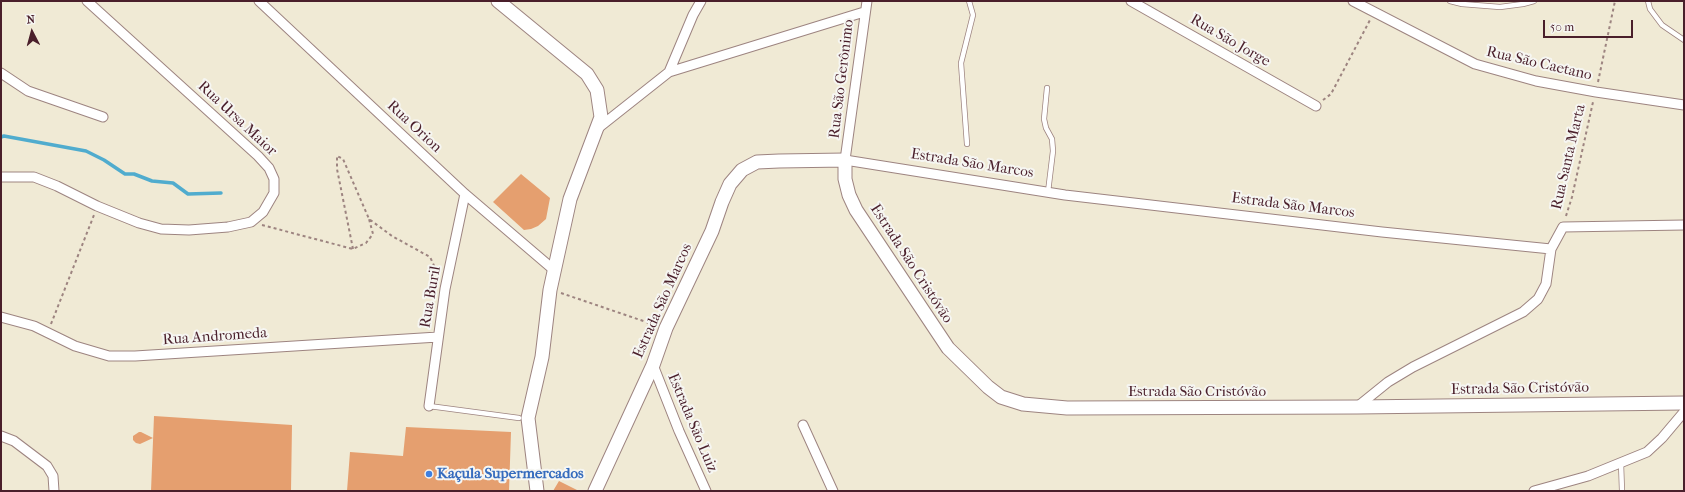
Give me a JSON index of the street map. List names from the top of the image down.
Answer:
{
  "streets": {
    "street": [
      "Rua São Jorge",
      "Rua São Caetano",
      "Rua São Gerônimo",
      "Rua Ursa Maior",
      "Rua Orion",
      "Estrada São Marcos",
      "Estrada São Cristóvão",
      "Rua Buril",
      "Rua Andromeda",
      "Estrada São Luiz"
    ],
    "path": ["Rua Santa Marta"]
  },
  "crossings": [
    ["Rua São Caetano", "Rua Santa Marta"],
    ["Rua São Gerônimo", "Estrada São Marcos"],
    ["Rua São Gerônimo", "Estrada São Cristóvão"],
    ["Rua Orion", "Rua Buril"],
    ["Estrada São Marcos", "Estrada São Cristóvão"],
    ["Estrada São Marcos", "Estrada São Luiz"],
    ["Rua Buril", "Rua Andromeda"]
  ],
  "places": ["Kaçula Supermercados"],
  "scale_bar": "50 m",
  "north": "top"
}
